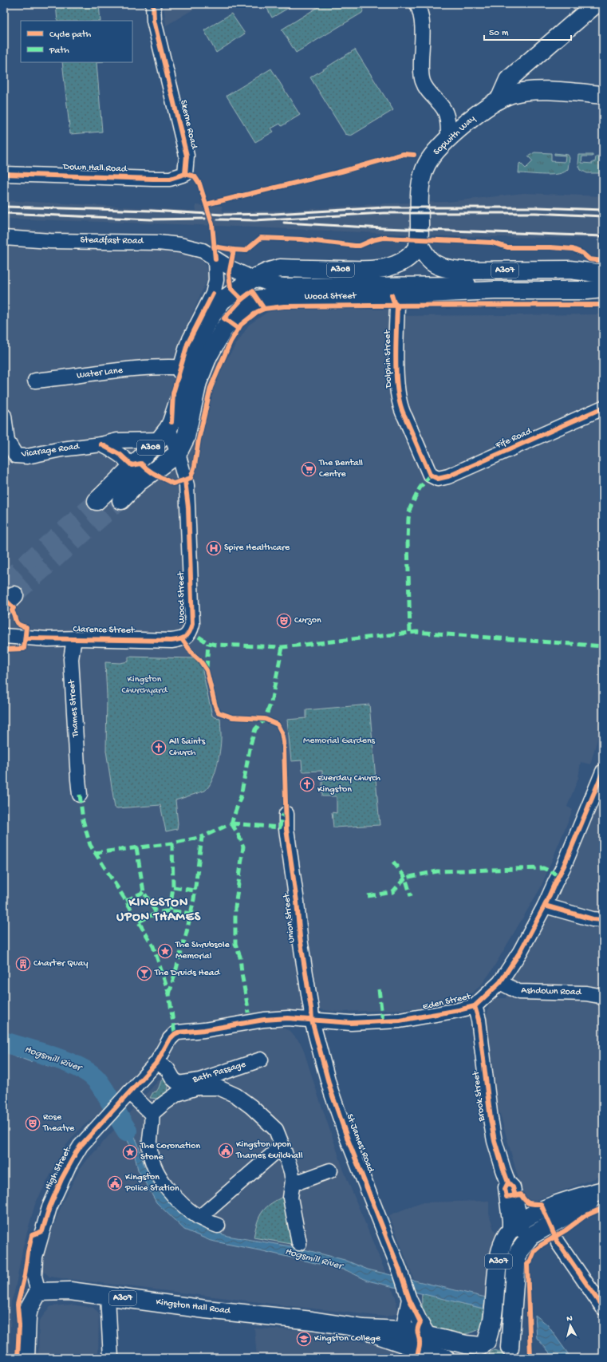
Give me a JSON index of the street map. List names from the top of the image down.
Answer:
{
  "streets": {
    "main road": [
      "Sopwith Way",
      "A308",
      "A307",
      "Wood Street",
      "Kingston Hall Road"
    ],
    "street": [
      "Skerne Road",
      "Down Hall Road",
      "Steadfast Road",
      "Dolphin Street",
      "Water Lane",
      "Fife Road",
      "Vicarage Road",
      "Clarence Street",
      "Thames Street",
      "Union Street",
      "Ashdown Road",
      "Eden Street",
      "Bath Passage",
      "Brook Street",
      "St James' Road",
      "High Street"
    ]
  },
  "crossings": [
    ["Skerne Road", "Down Hall Road"],
    ["Sopwith Way", "A308"],
    ["Steadfast Road", "Wood Street"],
    ["A308", "Wood Street"],
    ["A308", "Vicarage Road"],
    ["A307", "Brook Street"],
    ["A307", "Kingston Hall Road"],
    ["Wood Street", "Dolphin Street"],
    ["Wood Street", "Water Lane"],
    ["Wood Street", "Vicarage Road"],
    ["Wood Street", "Clarence Street"],
    ["Dolphin Street", "Fife Road"],
    ["Clarence Street", "Thames Street"],
    ["Union Street", "Eden Street"],
    ["Union Street", "St James' Road"],
    ["Ashdown Road", "Eden Street"],
    ["Eden Street", "Bath Passage"],
    ["Eden Street", "Brook Street"],
    ["Eden Street", "St James' Road"],
    ["St James' Road", "Kingston Hall Road"],
    ["High Street", "Kingston Hall Road"]
  ],
  "districts": ["KINGSTON UPON THAMES"],
  "water": ["Hogsmill River"],
  "parks": ["Kingston Churchyard", "Memorial Gardens"],
  "places": {
    "supermarket": ["The Bentall Centre"],
    "hospital": ["Spire Healthcare"],
    "theatre": ["Curzon", "Rose Theatre"],
    "church": ["All Saints Church", "Everday Church Kingston"],
    "place": ["The Shrubsole Memorial", "The Coronation Stone"],
    "building": ["Charter Quay"],
    "bar": ["The Druids Head"],
    "public building": ["Kingston upon Thames Guildhall", "Kingston Police Station"],
    "school or university": ["Kingston College"]
  },
  "legend": ["Cycle path", "Path"],
  "scale_bar": "50 m",
  "north": "top"
}
